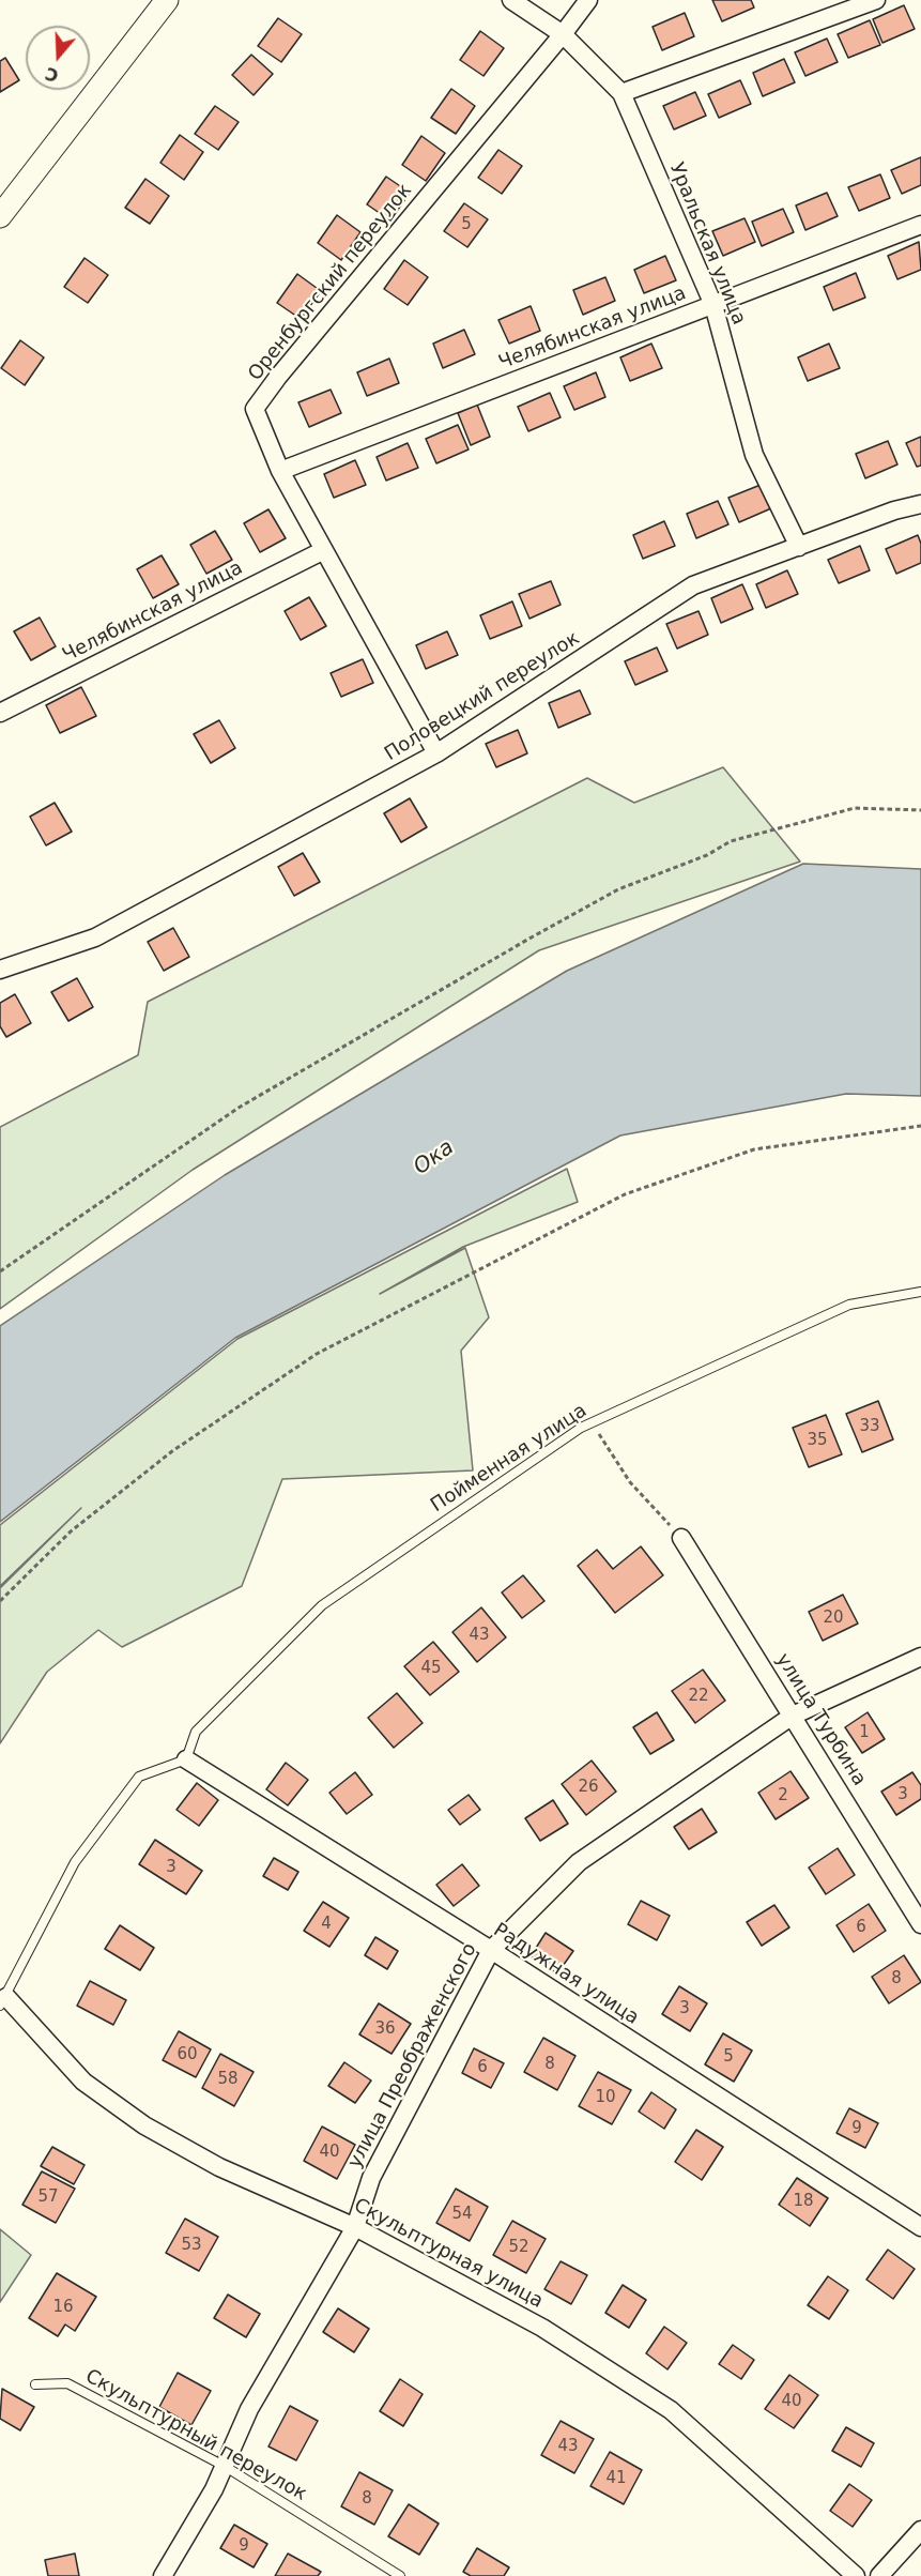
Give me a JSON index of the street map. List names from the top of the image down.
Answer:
{
  "streets": {
    "street": [
      "Уральская улица",
      "Оренбургский переулок",
      "Челябинская улица",
      "Половецкий переулок",
      "улица Турбина",
      "Радужная улица",
      "улица Преображенского",
      "Скульптурная улица"
    ],
    "lane": ["Пойменная улица", "Скульптурный переулок"]
  },
  "crossings": [
    ["Уральская улица", "Оренбургский переулок"],
    ["Уральская улица", "Челябинская улица"],
    ["Уральская улица", "Половецкий переулок"],
    ["Оренбургский переулок", "Челябинская улица"],
    ["Оренбургский переулок", "Половецкий переулок"],
    ["Пойменная улица", "Радужная улица"],
    ["улица Турбина", "улица Преображенского"],
    ["Радужная улица", "улица Преображенского"],
    ["улица Преображенского", "Скульптурная улица"],
    ["улица Преображенского", "Скульптурный переулок"]
  ],
  "water": ["Ока"],
  "house_numbers": [
    "5",
    "33",
    "35",
    "20",
    "43",
    "45",
    "22",
    "1",
    "26",
    "3",
    "2",
    "3",
    "4",
    "6",
    "8",
    "3",
    "36",
    "60",
    "5",
    "8",
    "6",
    "58",
    "10",
    "9",
    "40",
    "57",
    "18",
    "54",
    "53",
    "52",
    "16",
    "40",
    "43",
    "41",
    "8",
    "9"
  ],
  "north": "bottom"
}
